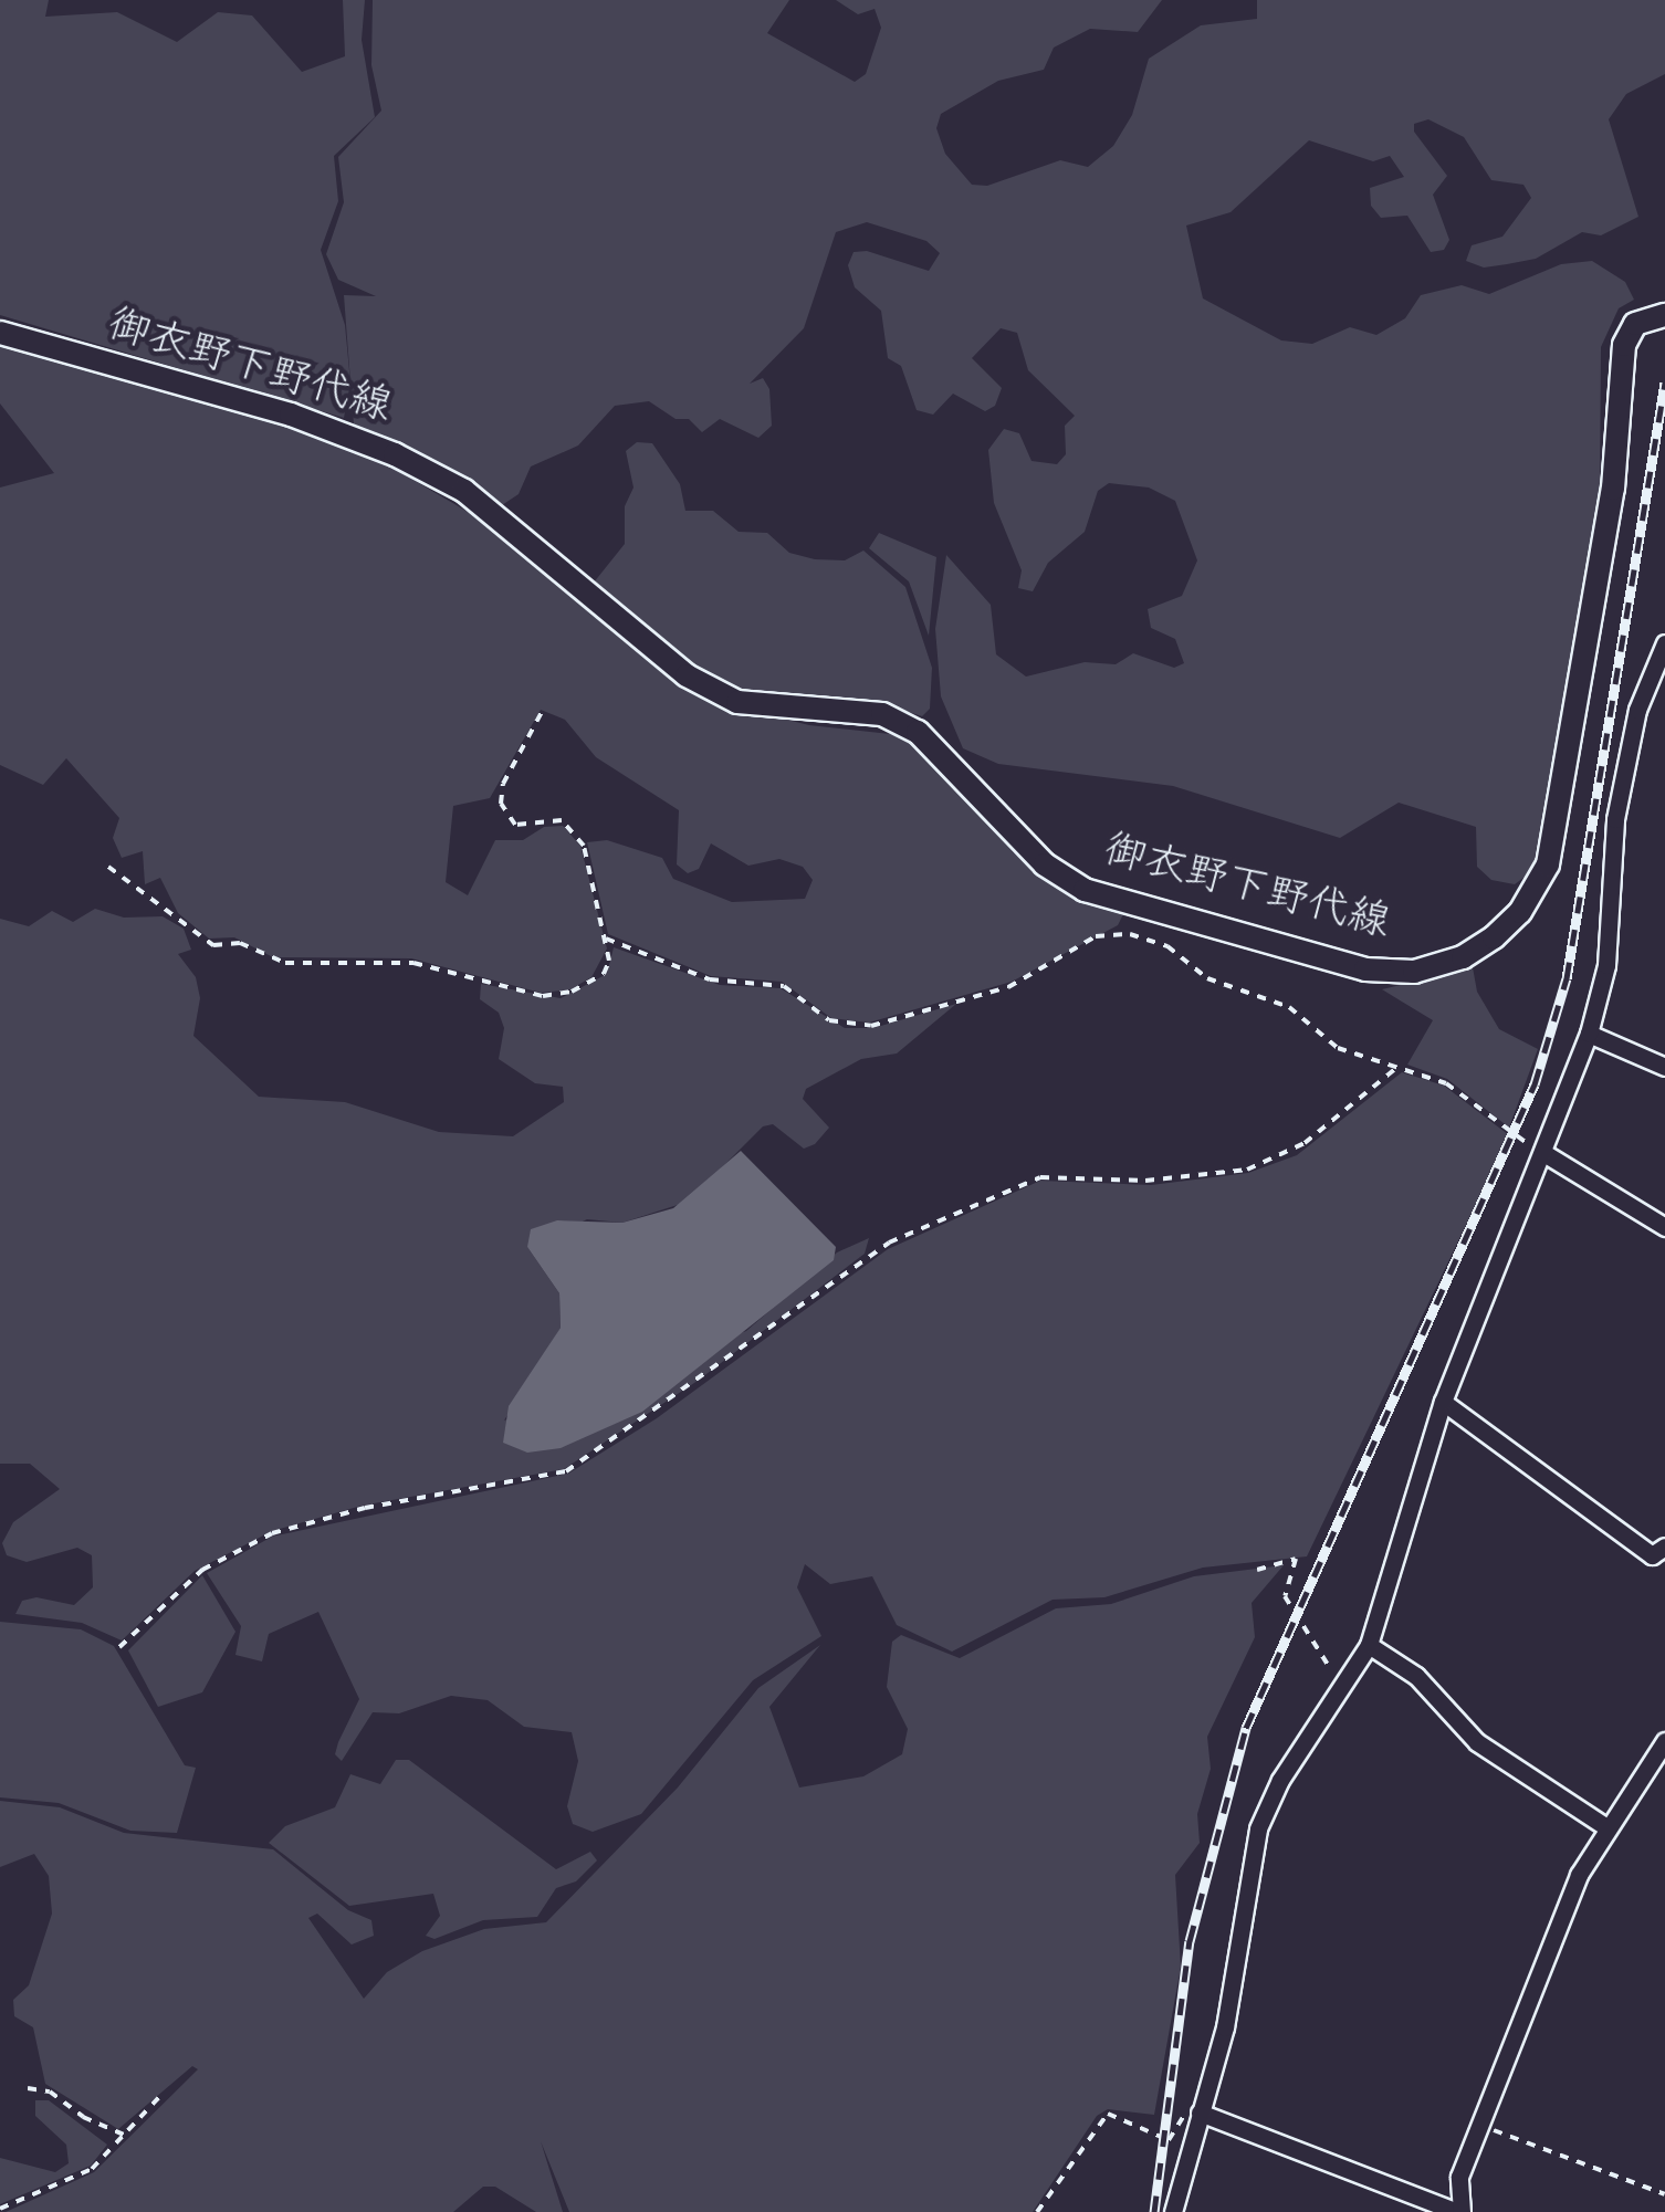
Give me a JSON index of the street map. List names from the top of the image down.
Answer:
{
  "streets": {
    "main road": ["御衣野下野代線"]
  }
}
